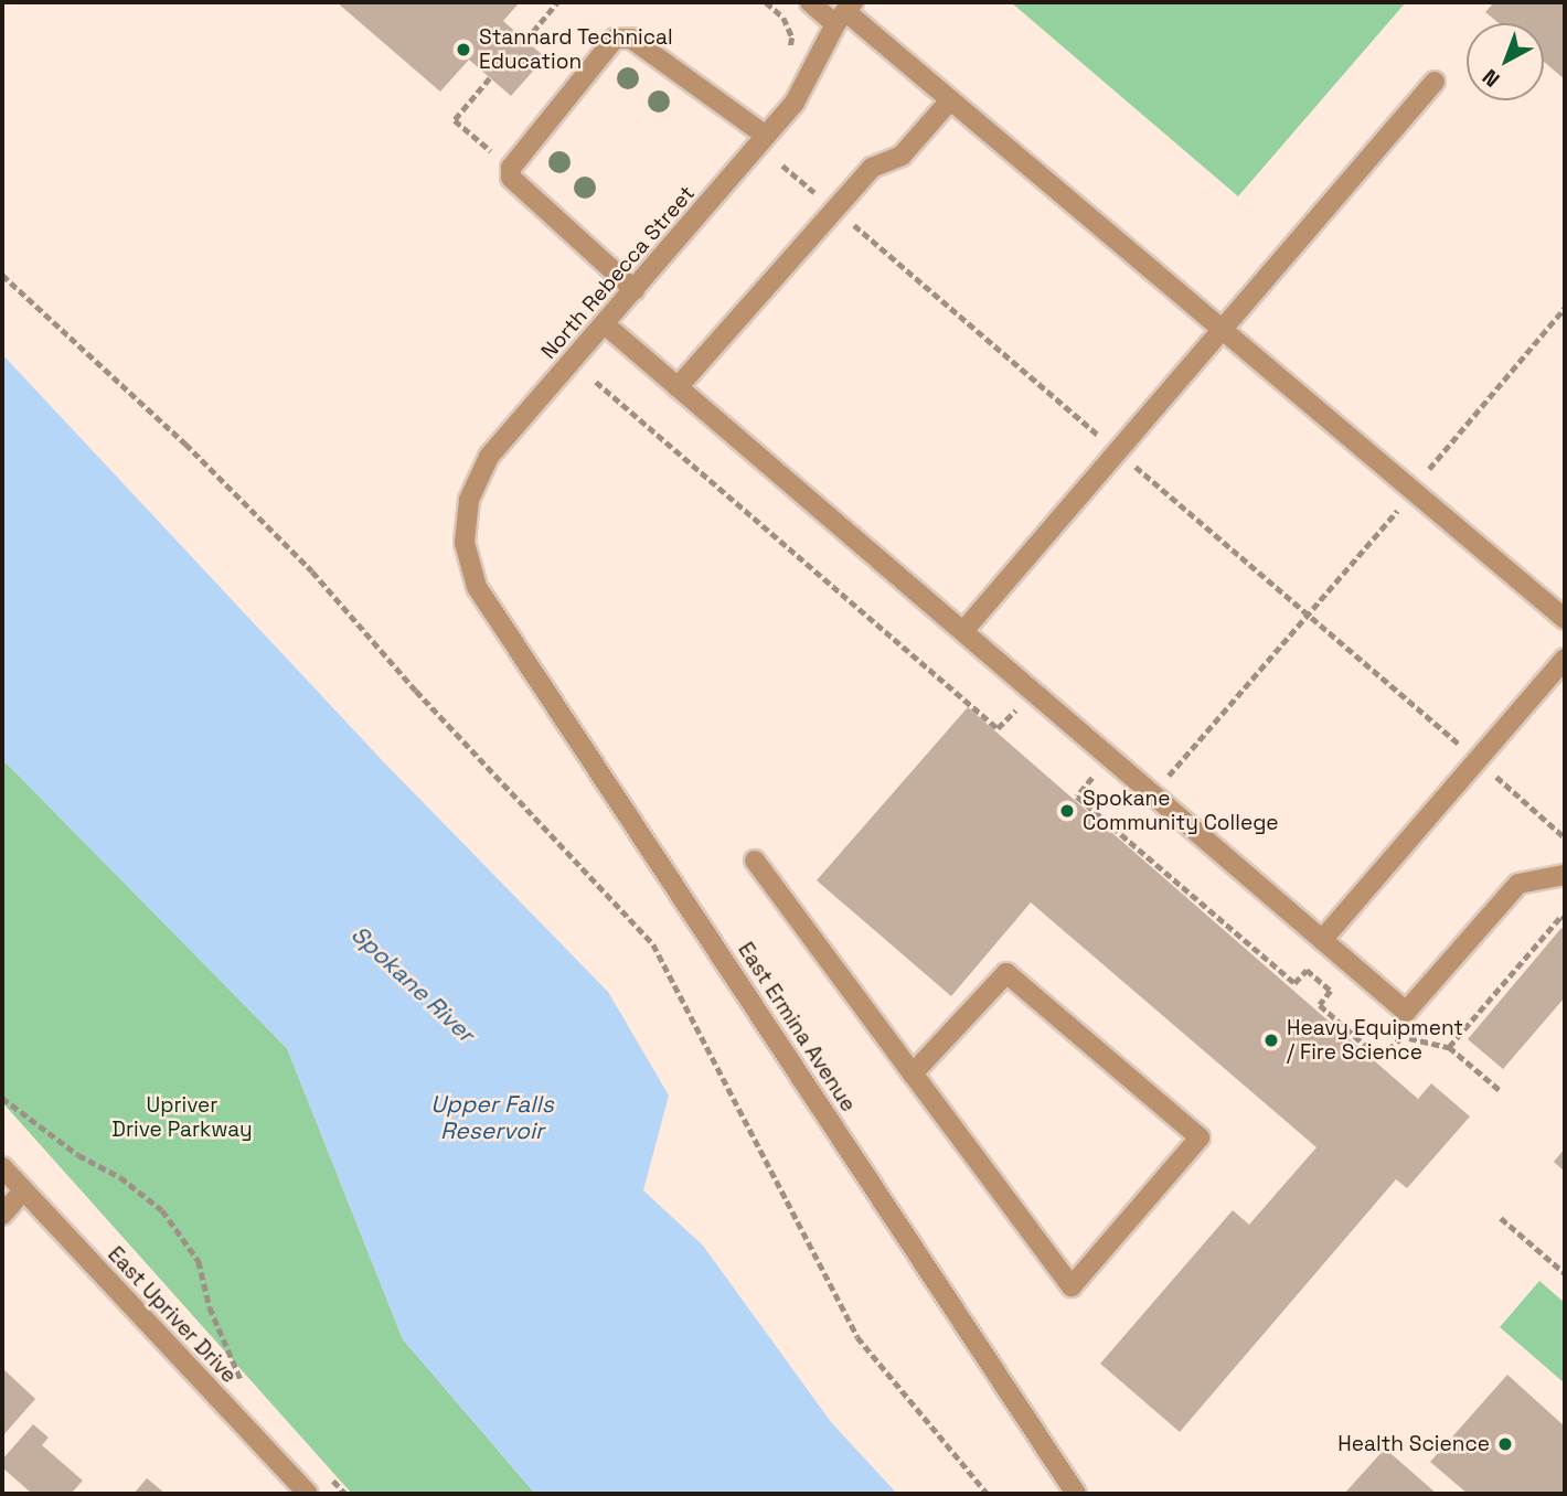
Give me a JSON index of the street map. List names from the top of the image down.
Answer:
{
  "streets": {
    "street": ["North Rebecca Street", "East Ermina Avenue", "East Upriver Drive"]
  },
  "crossings": [
    ["North Rebecca Street", "East Ermina Avenue"]
  ],
  "water": ["Spokane River", "Upper Falls Reservoir"],
  "parks": ["Upriver Drive Parkway"],
  "places": [
    "Stannard Technical Education",
    "Spokane Community College",
    "Heavy Equipment / Fire Science",
    "Health Science"
  ],
  "north": "bottom left"
}
